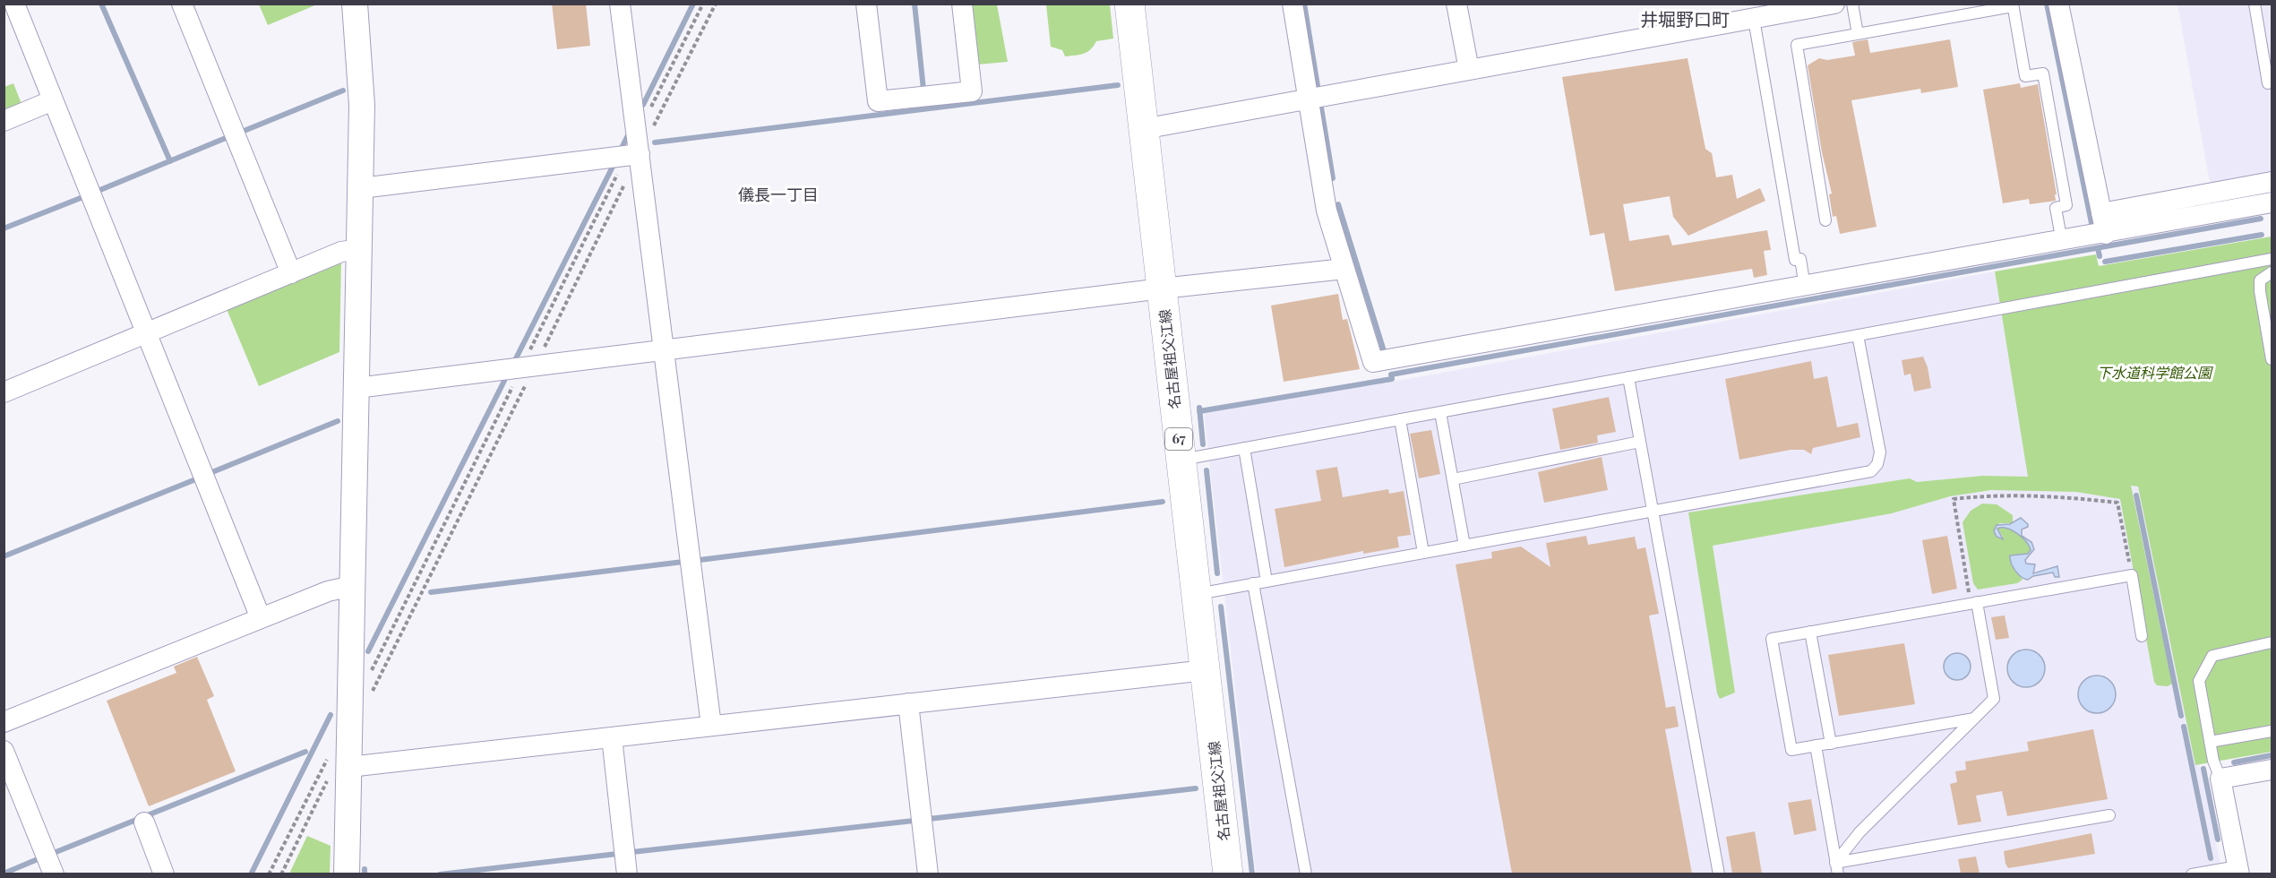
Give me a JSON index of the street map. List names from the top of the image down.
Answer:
{
  "streets": {
    "main road": ["名古屋祖父江線", "67"]
  },
  "districts": ["井堀野口町", "儀長一丁目"],
  "parks": ["下水道科学館公園"]
}
